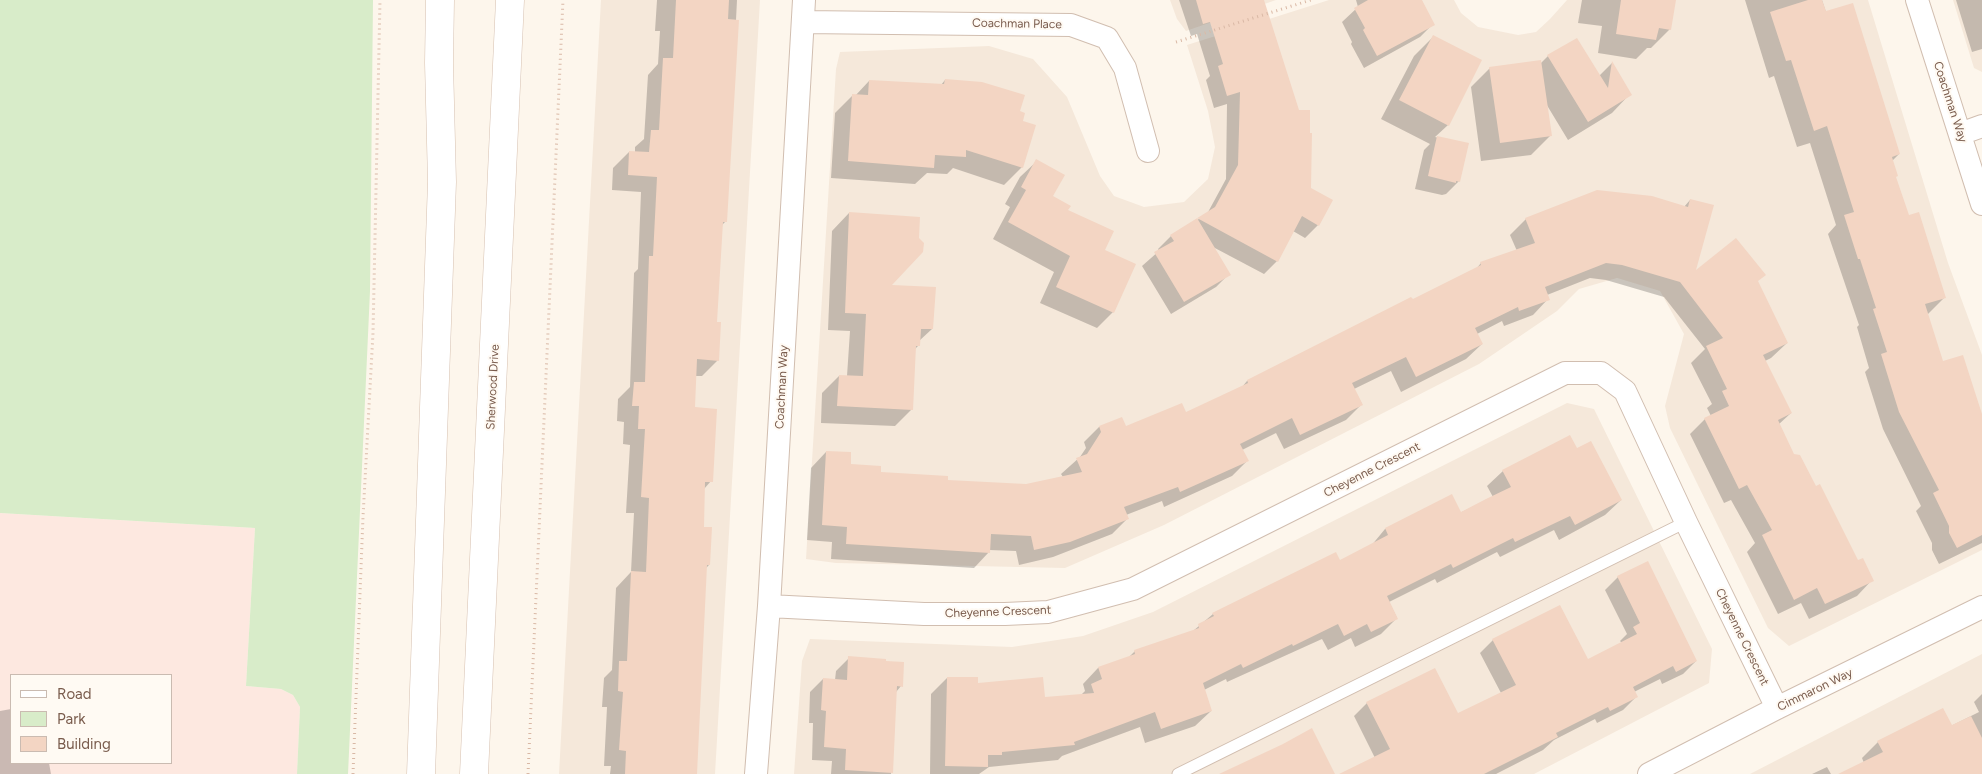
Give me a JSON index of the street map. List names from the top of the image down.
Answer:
{
  "streets": {
    "main road": ["Sherwood Drive"],
    "street": [
      "Coachman Place",
      "Coachman Way",
      "Cheyenne Crescent",
      "Cimmaron Way"
    ]
  },
  "crossings": [
    ["Coachman Place", "Coachman Way"],
    ["Coachman Way", "Cheyenne Crescent"],
    ["Cheyenne Crescent", "Cimmaron Way"]
  ],
  "legend": ["Road", "Park", "Building"]
}
